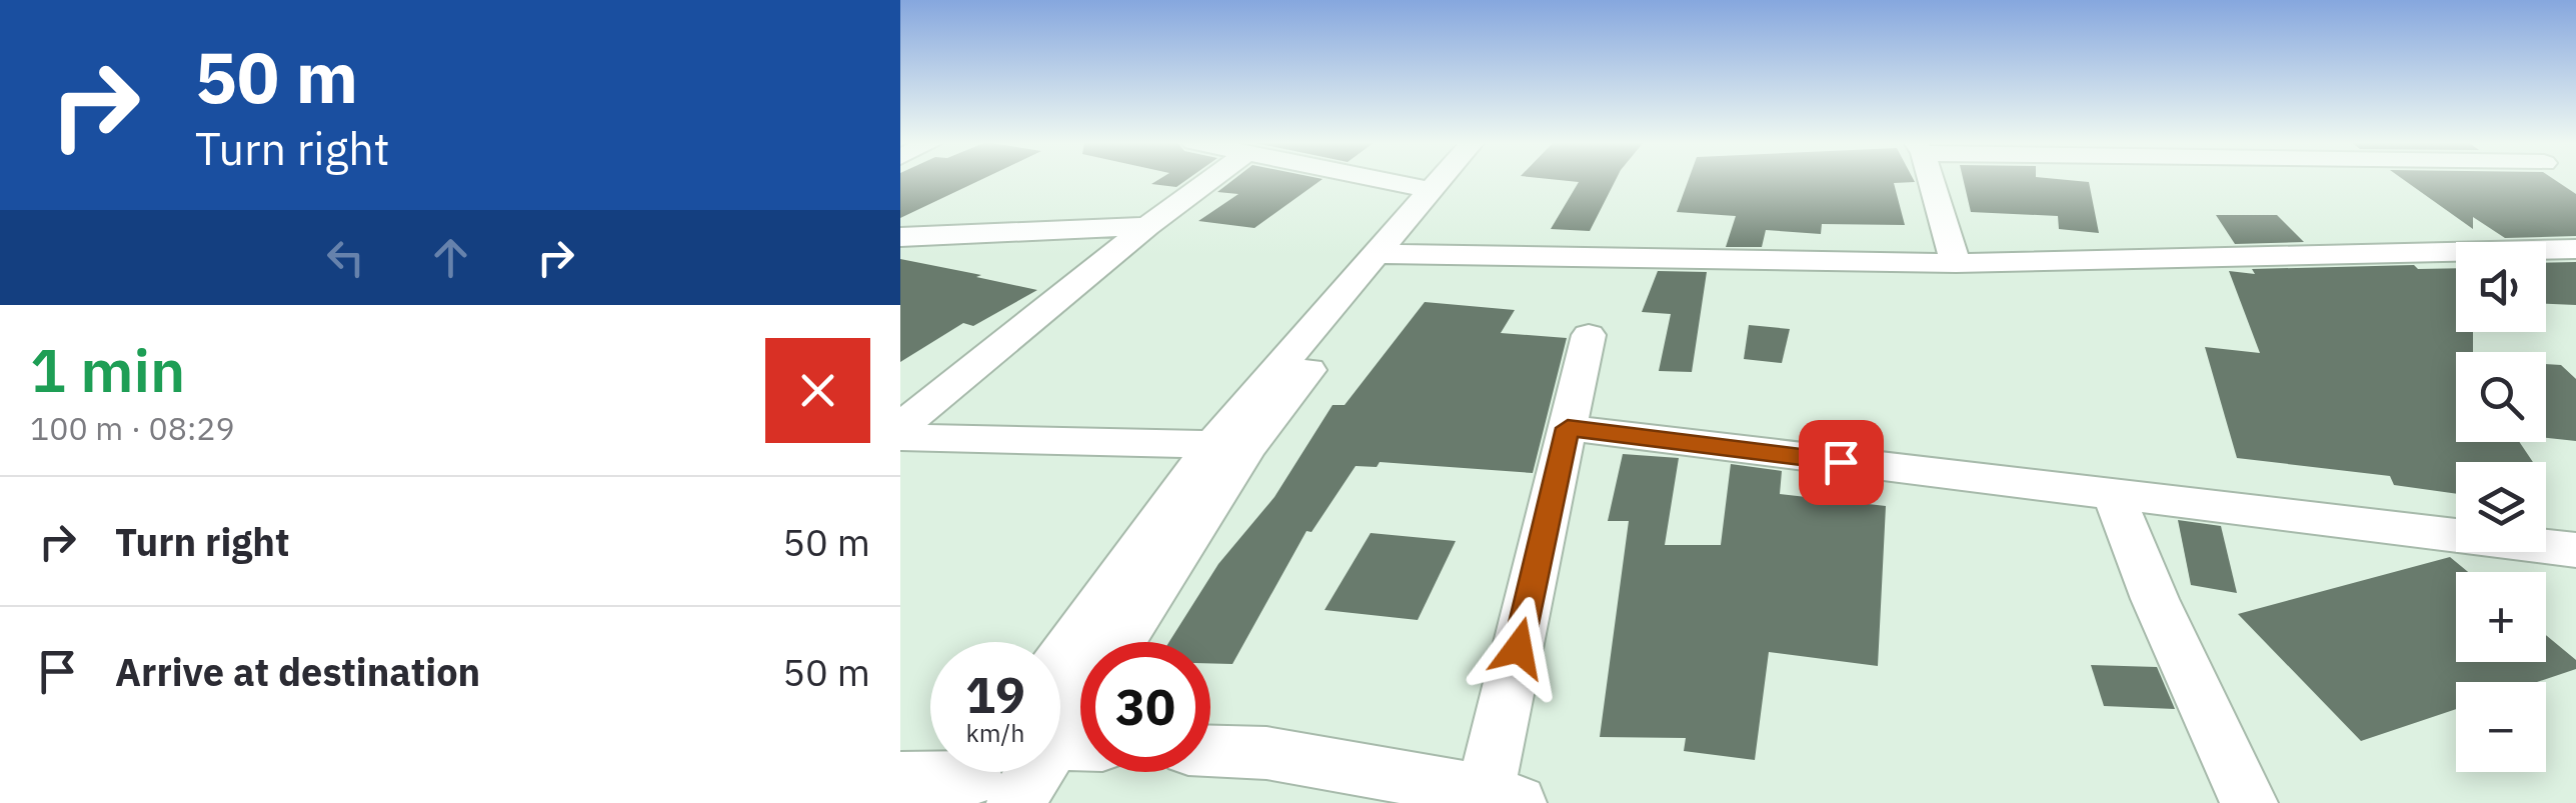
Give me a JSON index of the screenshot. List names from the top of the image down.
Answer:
{
  "page": {
    "turn": ["50 m", "Turn right"],
    "map_buttons": ["+", "−"],
    "heading": ["1 min", "100 m · 08:29"],
    "list": [
      {
        "name": "Turn right",
        "value": "50 m"
      },
      {
        "name": "Arrive at destination",
        "value": "50 m"
      }
    ],
    "speed": "19 km/h",
    "limit": "30"
  }
}
